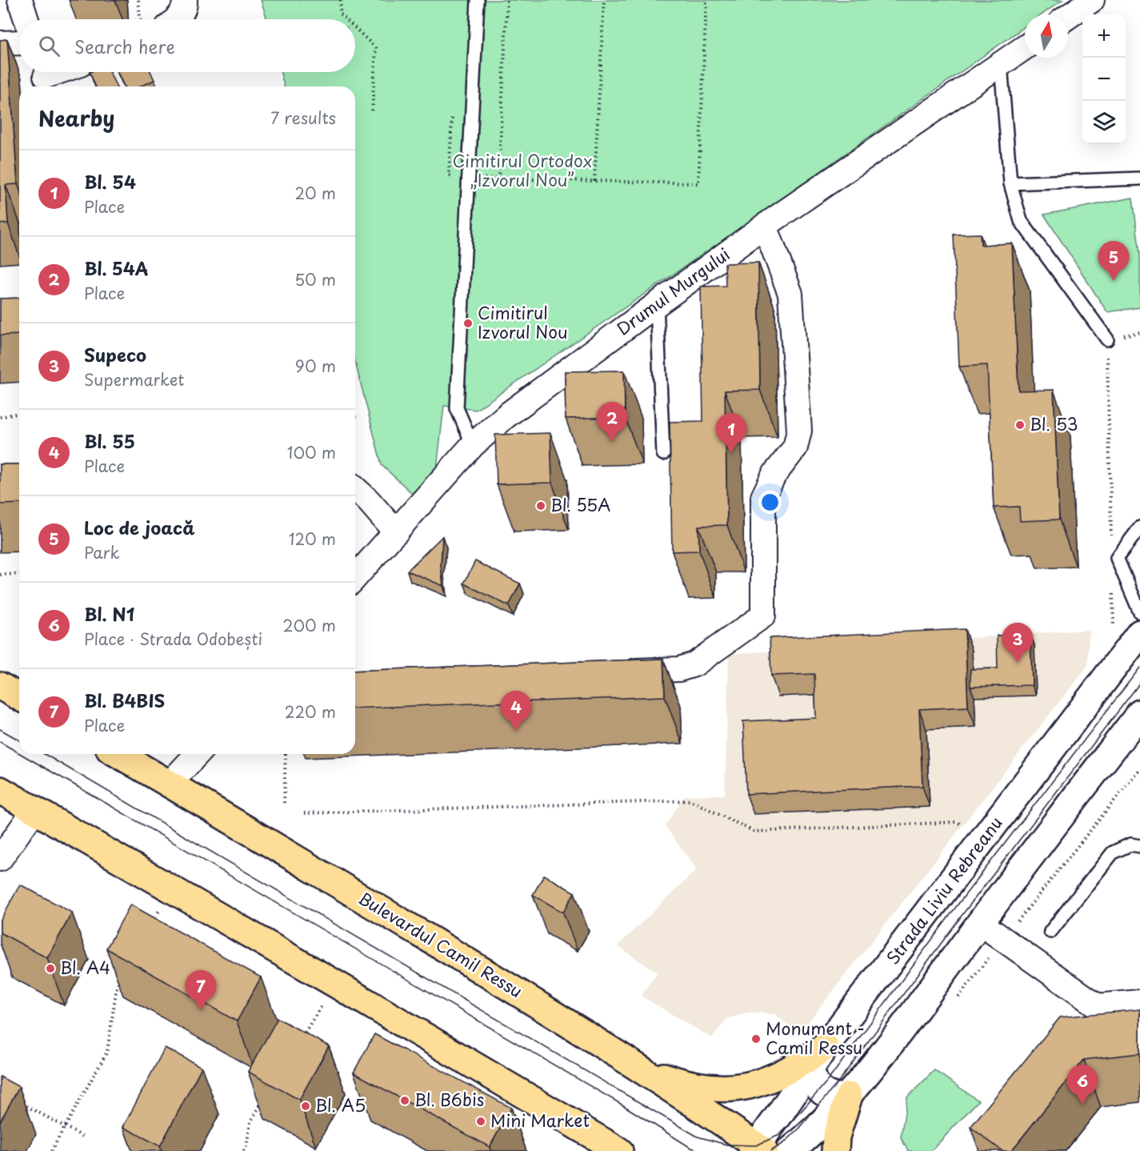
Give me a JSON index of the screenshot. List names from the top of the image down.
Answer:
{
  "streets": {
    "main road": ["Strada Liviu Rebreanu", "Bulevardul Camil Ressu"],
    "street": ["Drumul Murgului"]
  },
  "crossings": [
    ["Strada Liviu Rebreanu", "Bulevardul Camil Ressu"]
  ],
  "parks": ["Cimitirul Ortodox „Izvorul Nou”"],
  "places": [
    "Cimitirul Izvorul Nou",
    "Bl. 53",
    "Bl. 55A",
    "Bl. A4",
    "Monument - Camil Ressu",
    "Bl. B6bis",
    "Bl. A5",
    "Mini Market"
  ],
  "north": "top",
  "page": {
    "map_buttons": ["+", "−"],
    "search": "Search here",
    "heading": ["Nearby", "7 results"],
    "list": [
      {
        "mark": "1",
        "name": "Bl. 54",
        "note": "Place",
        "value": "20 m"
      },
      {
        "mark": "2",
        "name": "Bl. 54A",
        "note": "Place",
        "value": "50 m"
      },
      {
        "mark": "3",
        "name": "Supeco",
        "note": "Supermarket",
        "value": "90 m"
      },
      {
        "mark": "4",
        "name": "Bl. 55",
        "note": "Place",
        "value": "100 m"
      },
      {
        "mark": "5",
        "name": "Loc de joacă",
        "note": "Park",
        "value": "120 m"
      },
      {
        "mark": "6",
        "name": "Bl. N1",
        "note": "Place · Strada Odobești",
        "value": "200 m"
      },
      {
        "mark": "7",
        "name": "Bl. B4BIS",
        "note": "Place",
        "value": "220 m"
      }
    ],
    "pins": [
      "5",
      "2",
      "1",
      "3",
      "4",
      "7",
      "6"
    ]
  }
}
